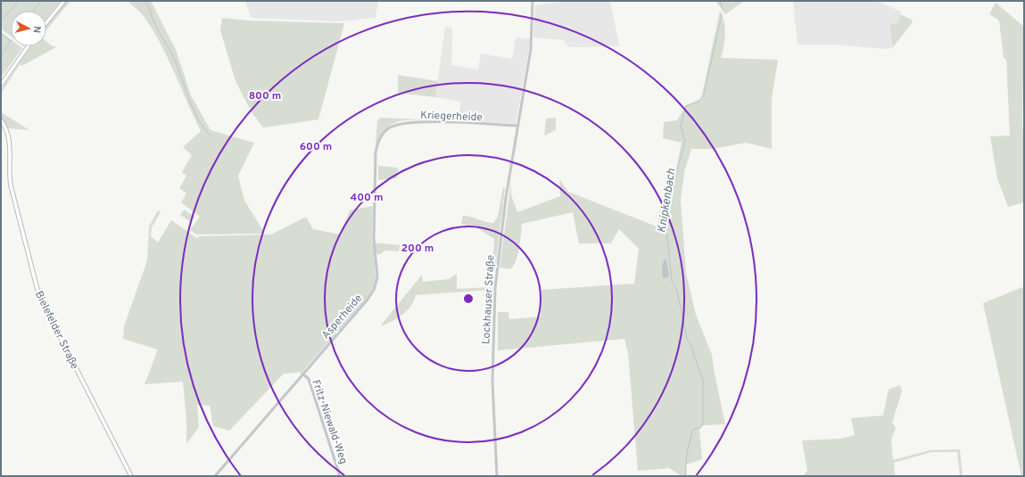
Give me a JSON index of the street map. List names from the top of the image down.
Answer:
{
  "streets": {
    "main road": ["Bielefelder Straße"],
    "street": [
      "Kriegerheide",
      "Lockhauser Straße",
      "Asperheide",
      "Fritz-Niewald-Weg"
    ]
  },
  "crossings": [
    ["Kriegerheide", "Lockhauser Straße"],
    ["Kriegerheide", "Asperheide"],
    ["Asperheide", "Fritz-Niewald-Weg"]
  ],
  "water": ["Knipkenbach"],
  "north": "right",
  "rings": [
    "800 m",
    "600 m",
    "400 m",
    "200 m"
  ]
}
